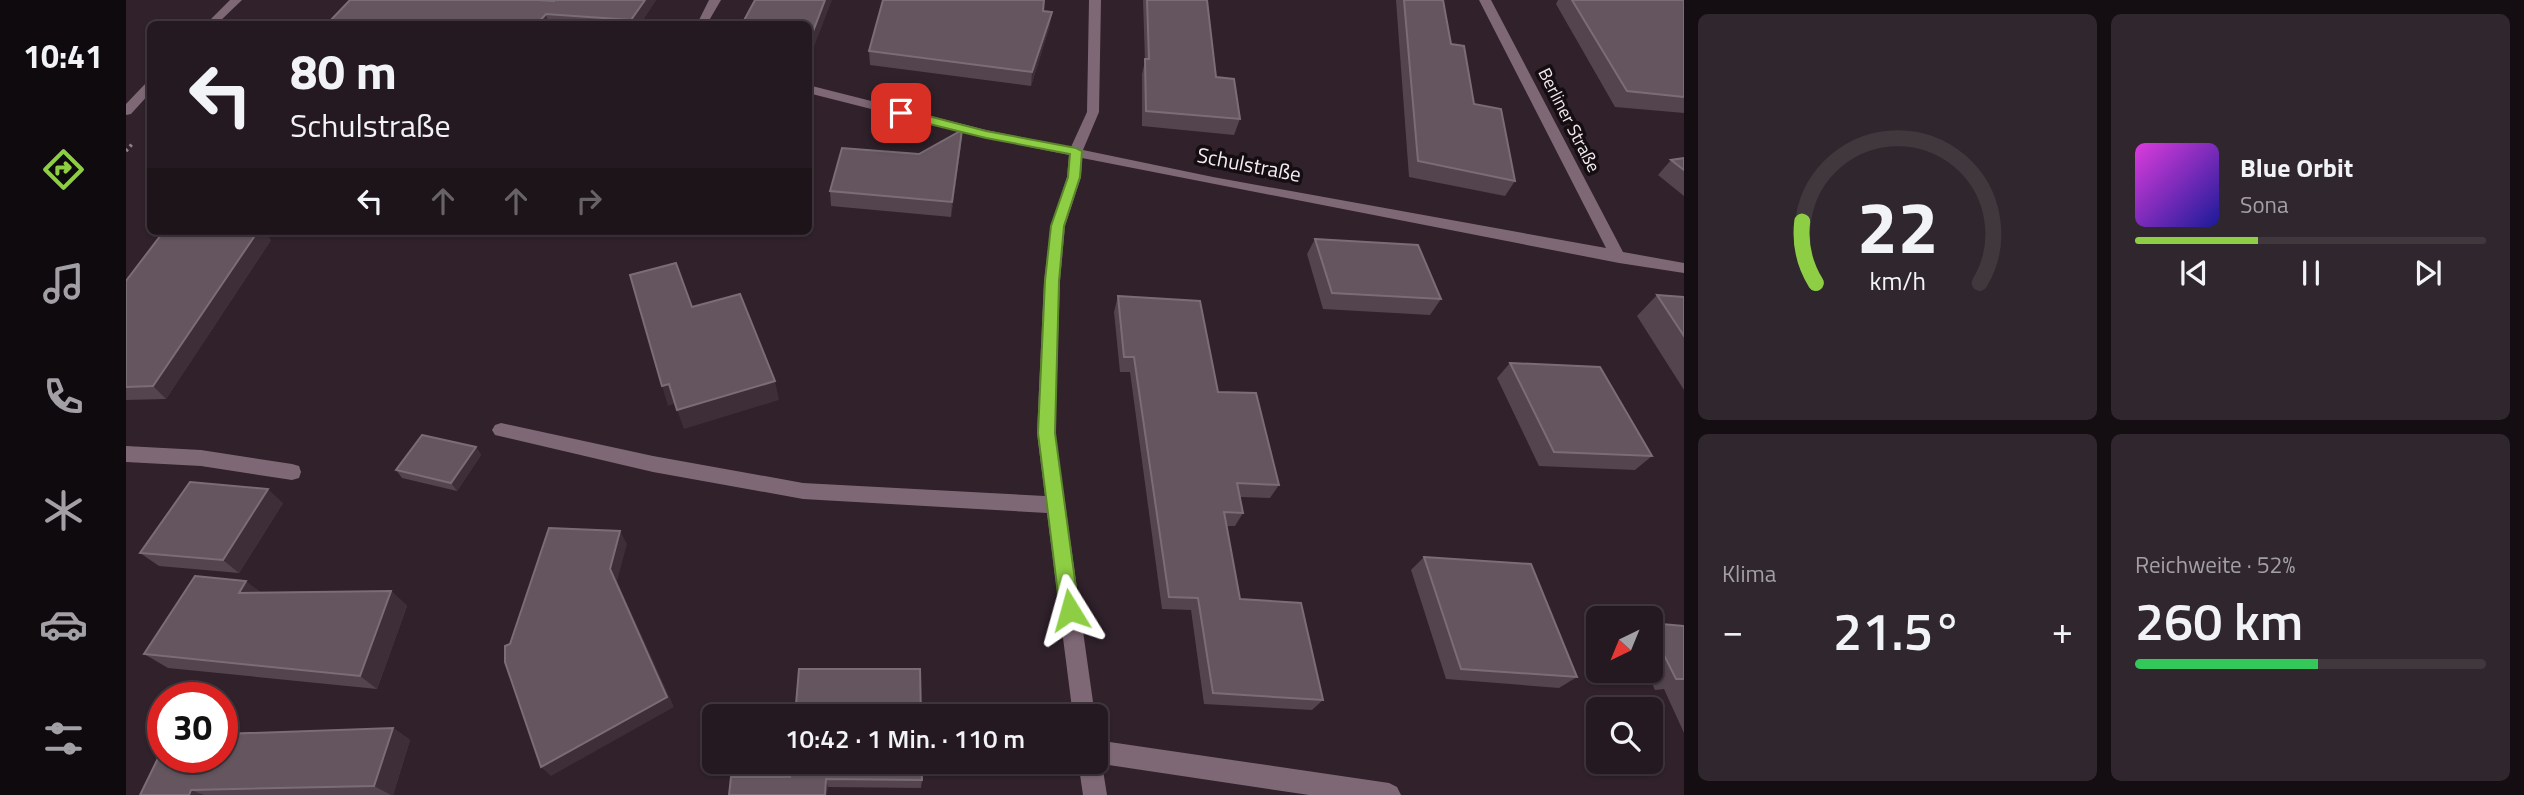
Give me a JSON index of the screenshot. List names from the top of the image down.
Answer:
{
  "streets": {
    "street": ["Berliner Straße", "Schulstraße"]
  },
  "crossings": [
    ["Berliner Straße", "Schulstraße"]
  ],
  "north": "bottom left",
  "page": {
    "tabs": "10:41",
    "turn": ["80 m", "Schulstraße"],
    "song": ["Blue Orbit", "Sona"],
    "tile": [
      "Klima",
      ["Reichweite · 52%", "260 km"]
    ],
    "heat": ["−", "21.5°", "+"],
    "limit": "30",
    "trip": "10:42 · 1 Min. · 110 m",
    "gauge": ["22", "km/h"]
  }
}
